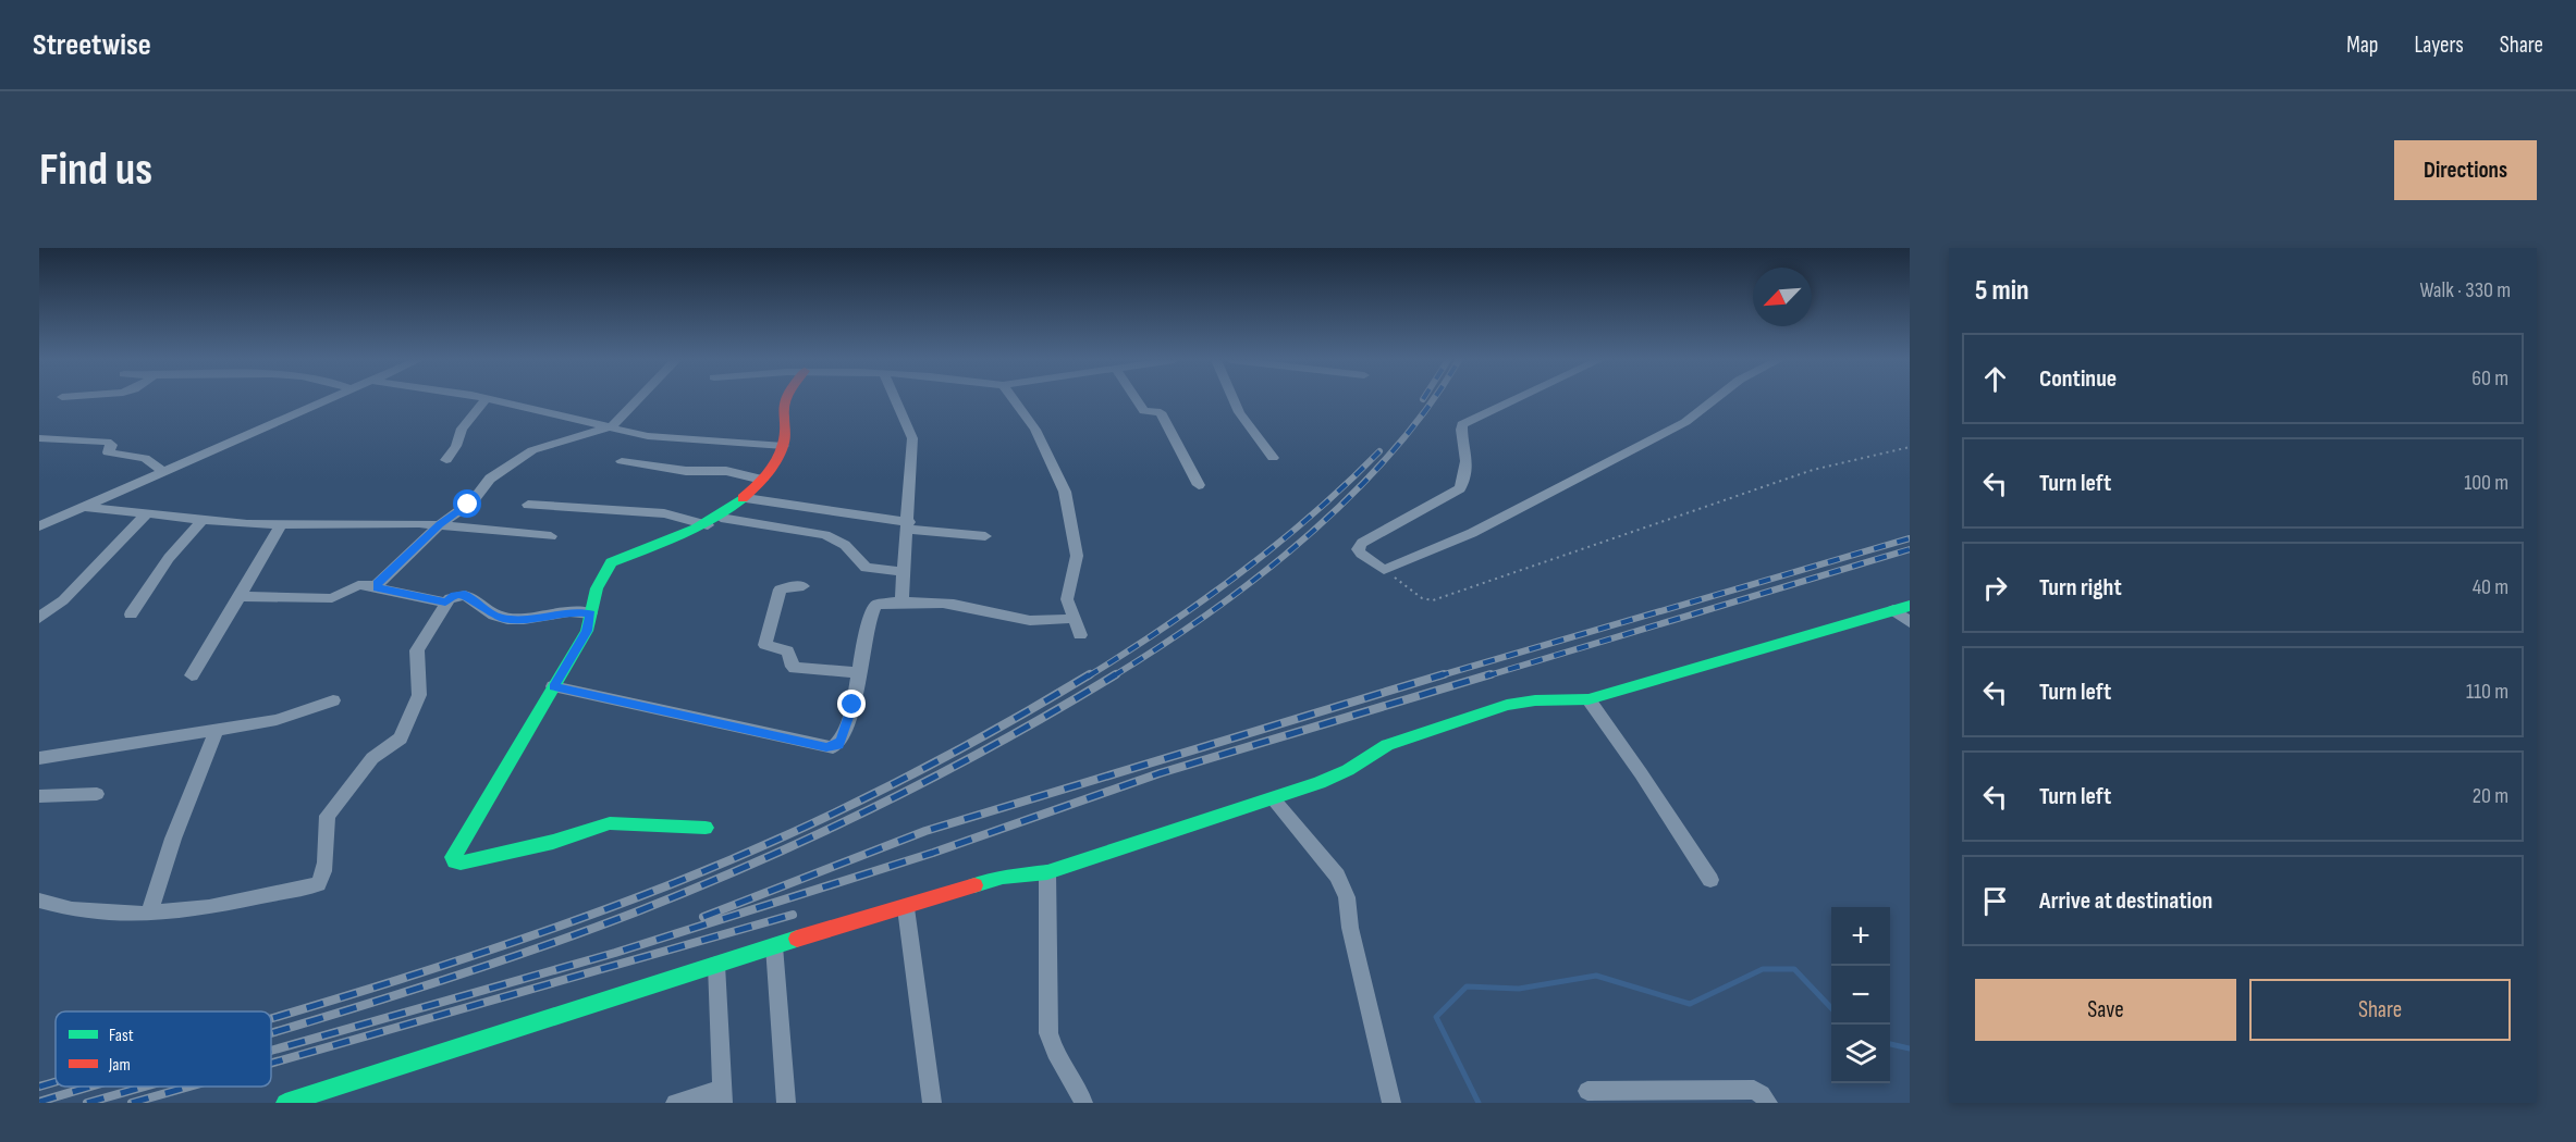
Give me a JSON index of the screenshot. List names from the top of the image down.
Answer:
{
  "legend": ["Fast", "Jam"],
  "north": "bottom left",
  "page": {
    "header": "Streetwise",
    "nav": ["Map", "Layers", "Share"],
    "buttons": [
      "Directions",
      ["Save", "Share"]
    ],
    "title": "Find us",
    "heading": ["5 min", "Walk · 330 m"],
    "list": [
      ["Continue", "60 m"],
      ["Turn left", "100 m"],
      ["Turn right", "40 m"],
      ["Turn left", "110 m"],
      ["Turn left", "20 m"],
      "Arrive at destination"
    ],
    "map_buttons": ["+", "−"]
  }
}
